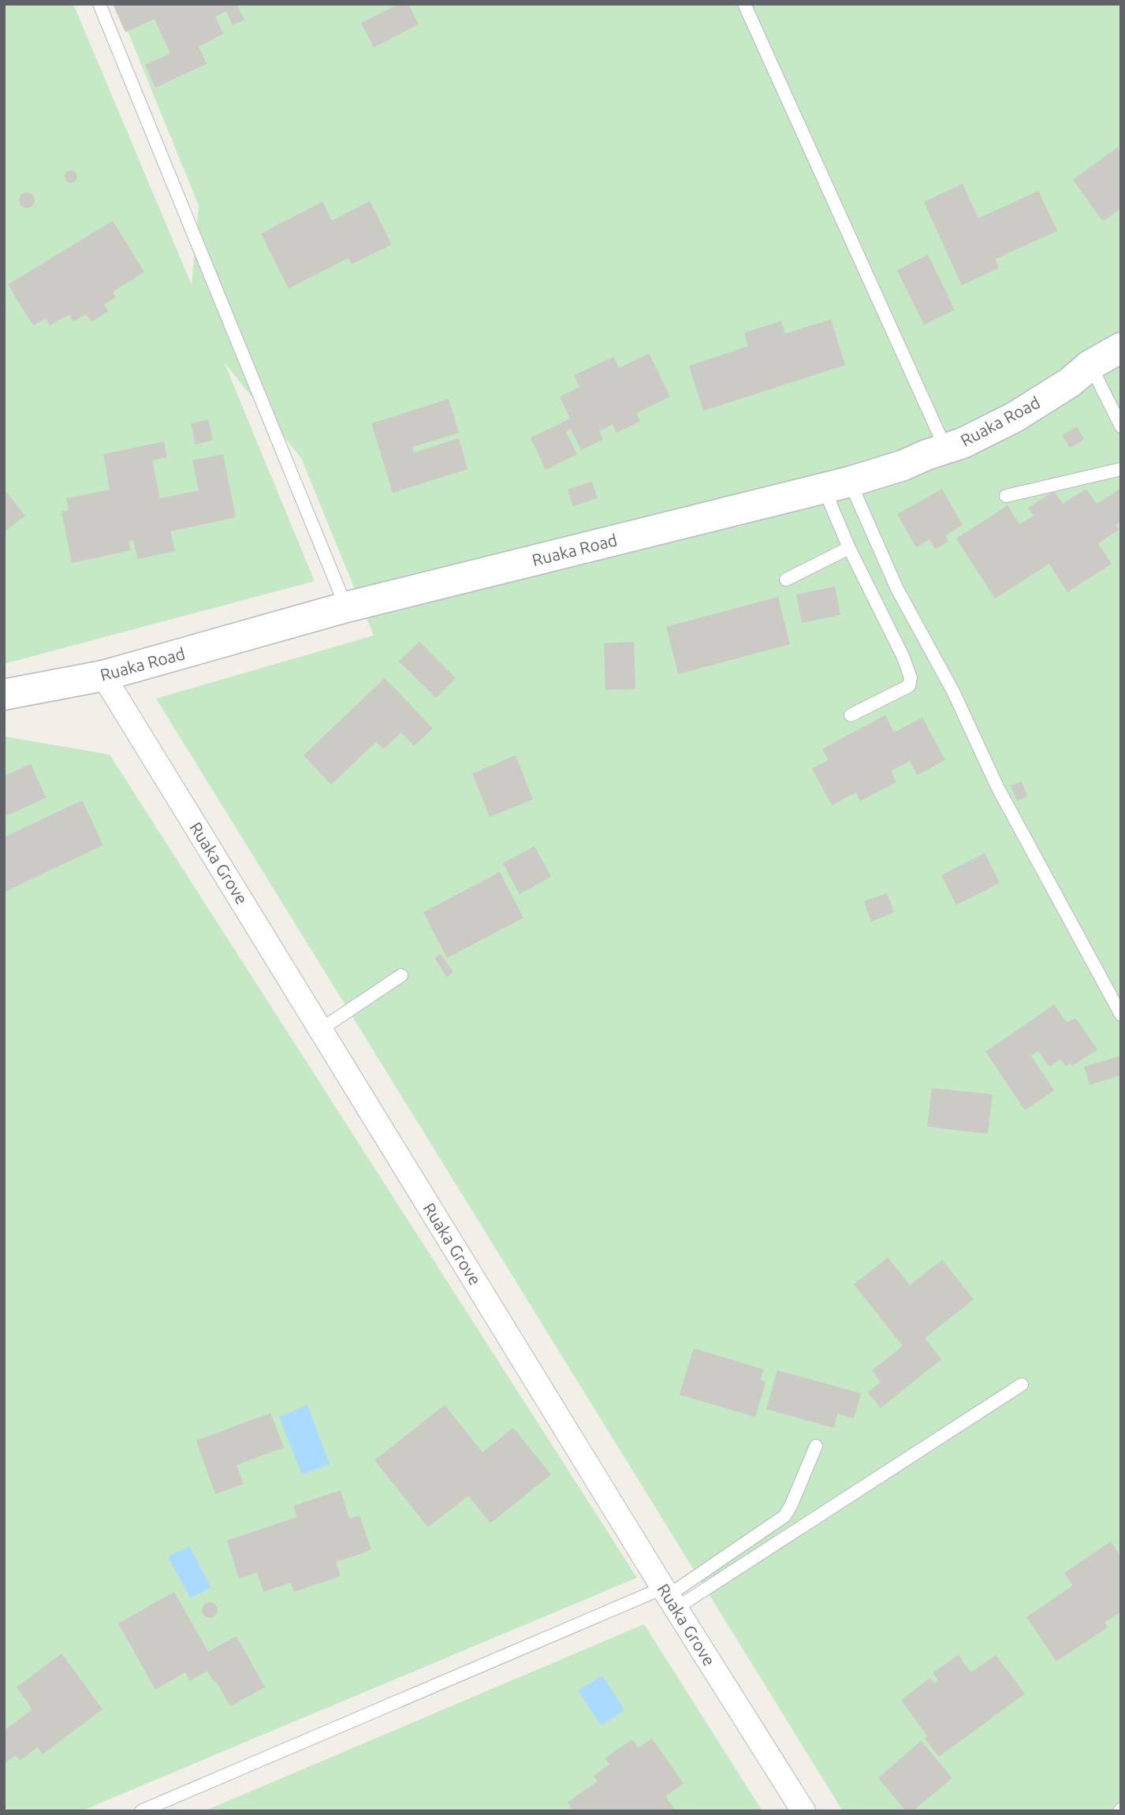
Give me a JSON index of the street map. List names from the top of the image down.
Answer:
{
  "streets": {
    "street": ["Ruaka Road", "Ruaka Grove"]
  },
  "crossings": [
    ["Ruaka Road", "Ruaka Grove"]
  ]
}
